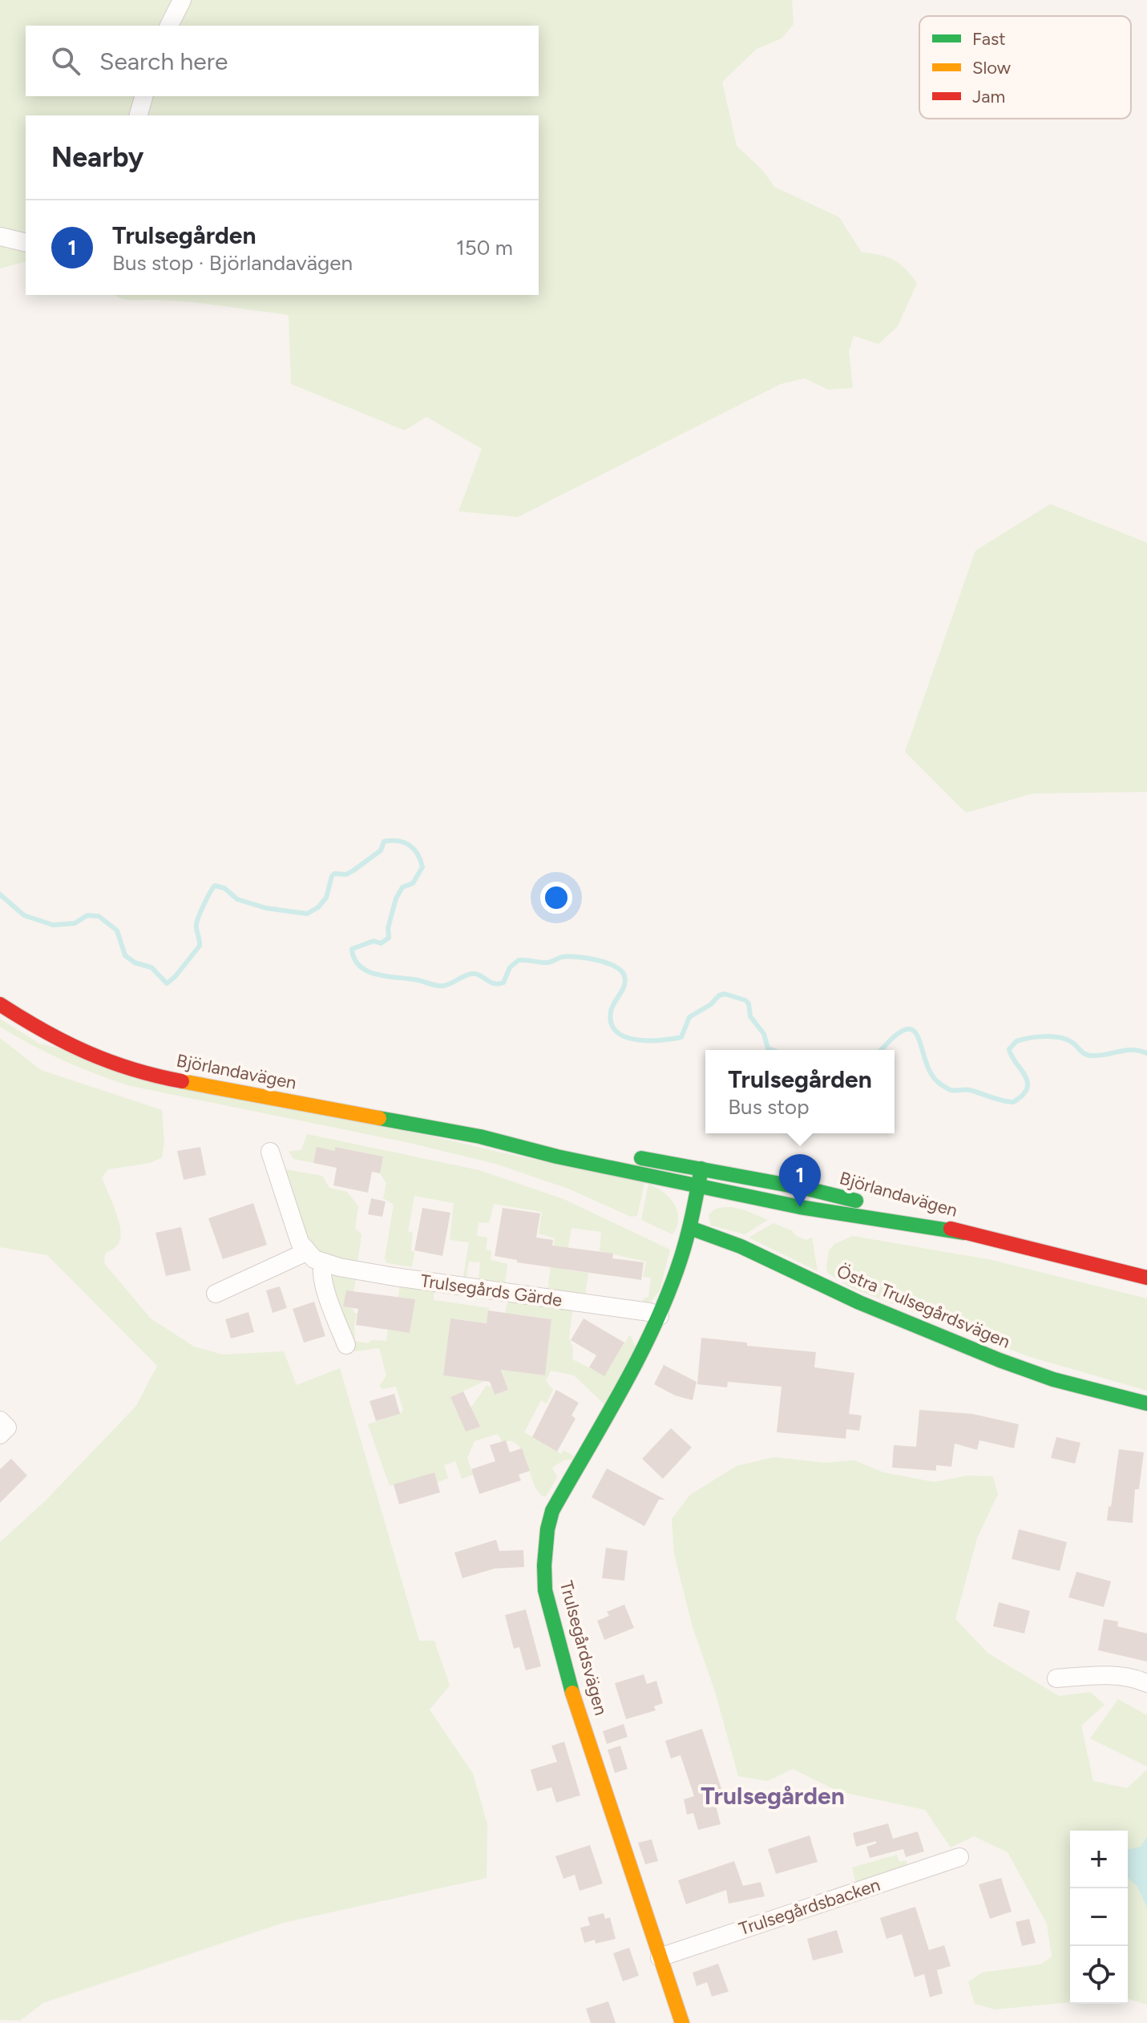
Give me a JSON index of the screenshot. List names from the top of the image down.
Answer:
{
  "streets": {
    "street": [
      "Björlandavägen",
      "Trulsegårds Gärde",
      "Östra Trulsegårdsvägen",
      "Trulsegårdsvägen",
      "Trulsegårdsbacken"
    ]
  },
  "crossings": [
    ["Björlandavägen", "Trulsegårdsvägen"],
    ["Trulsegårds Gärde", "Trulsegårdsvägen"],
    ["Östra Trulsegårdsvägen", "Trulsegårdsvägen"],
    ["Trulsegårdsvägen", "Trulsegårdsbacken"]
  ],
  "districts": ["Trulsegården"],
  "legend": ["Fast", "Slow", "Jam"],
  "page": {
    "search": "Search here",
    "heading": "Nearby",
    "list": [
      {
        "mark": "1",
        "name": "Trulsegården",
        "note": "Bus stop · Björlandavägen",
        "value": "150 m"
      }
    ],
    "popup": ["Trulsegården", "Bus stop"],
    "pins": "1",
    "map_buttons": ["+", "−"]
  }
}
